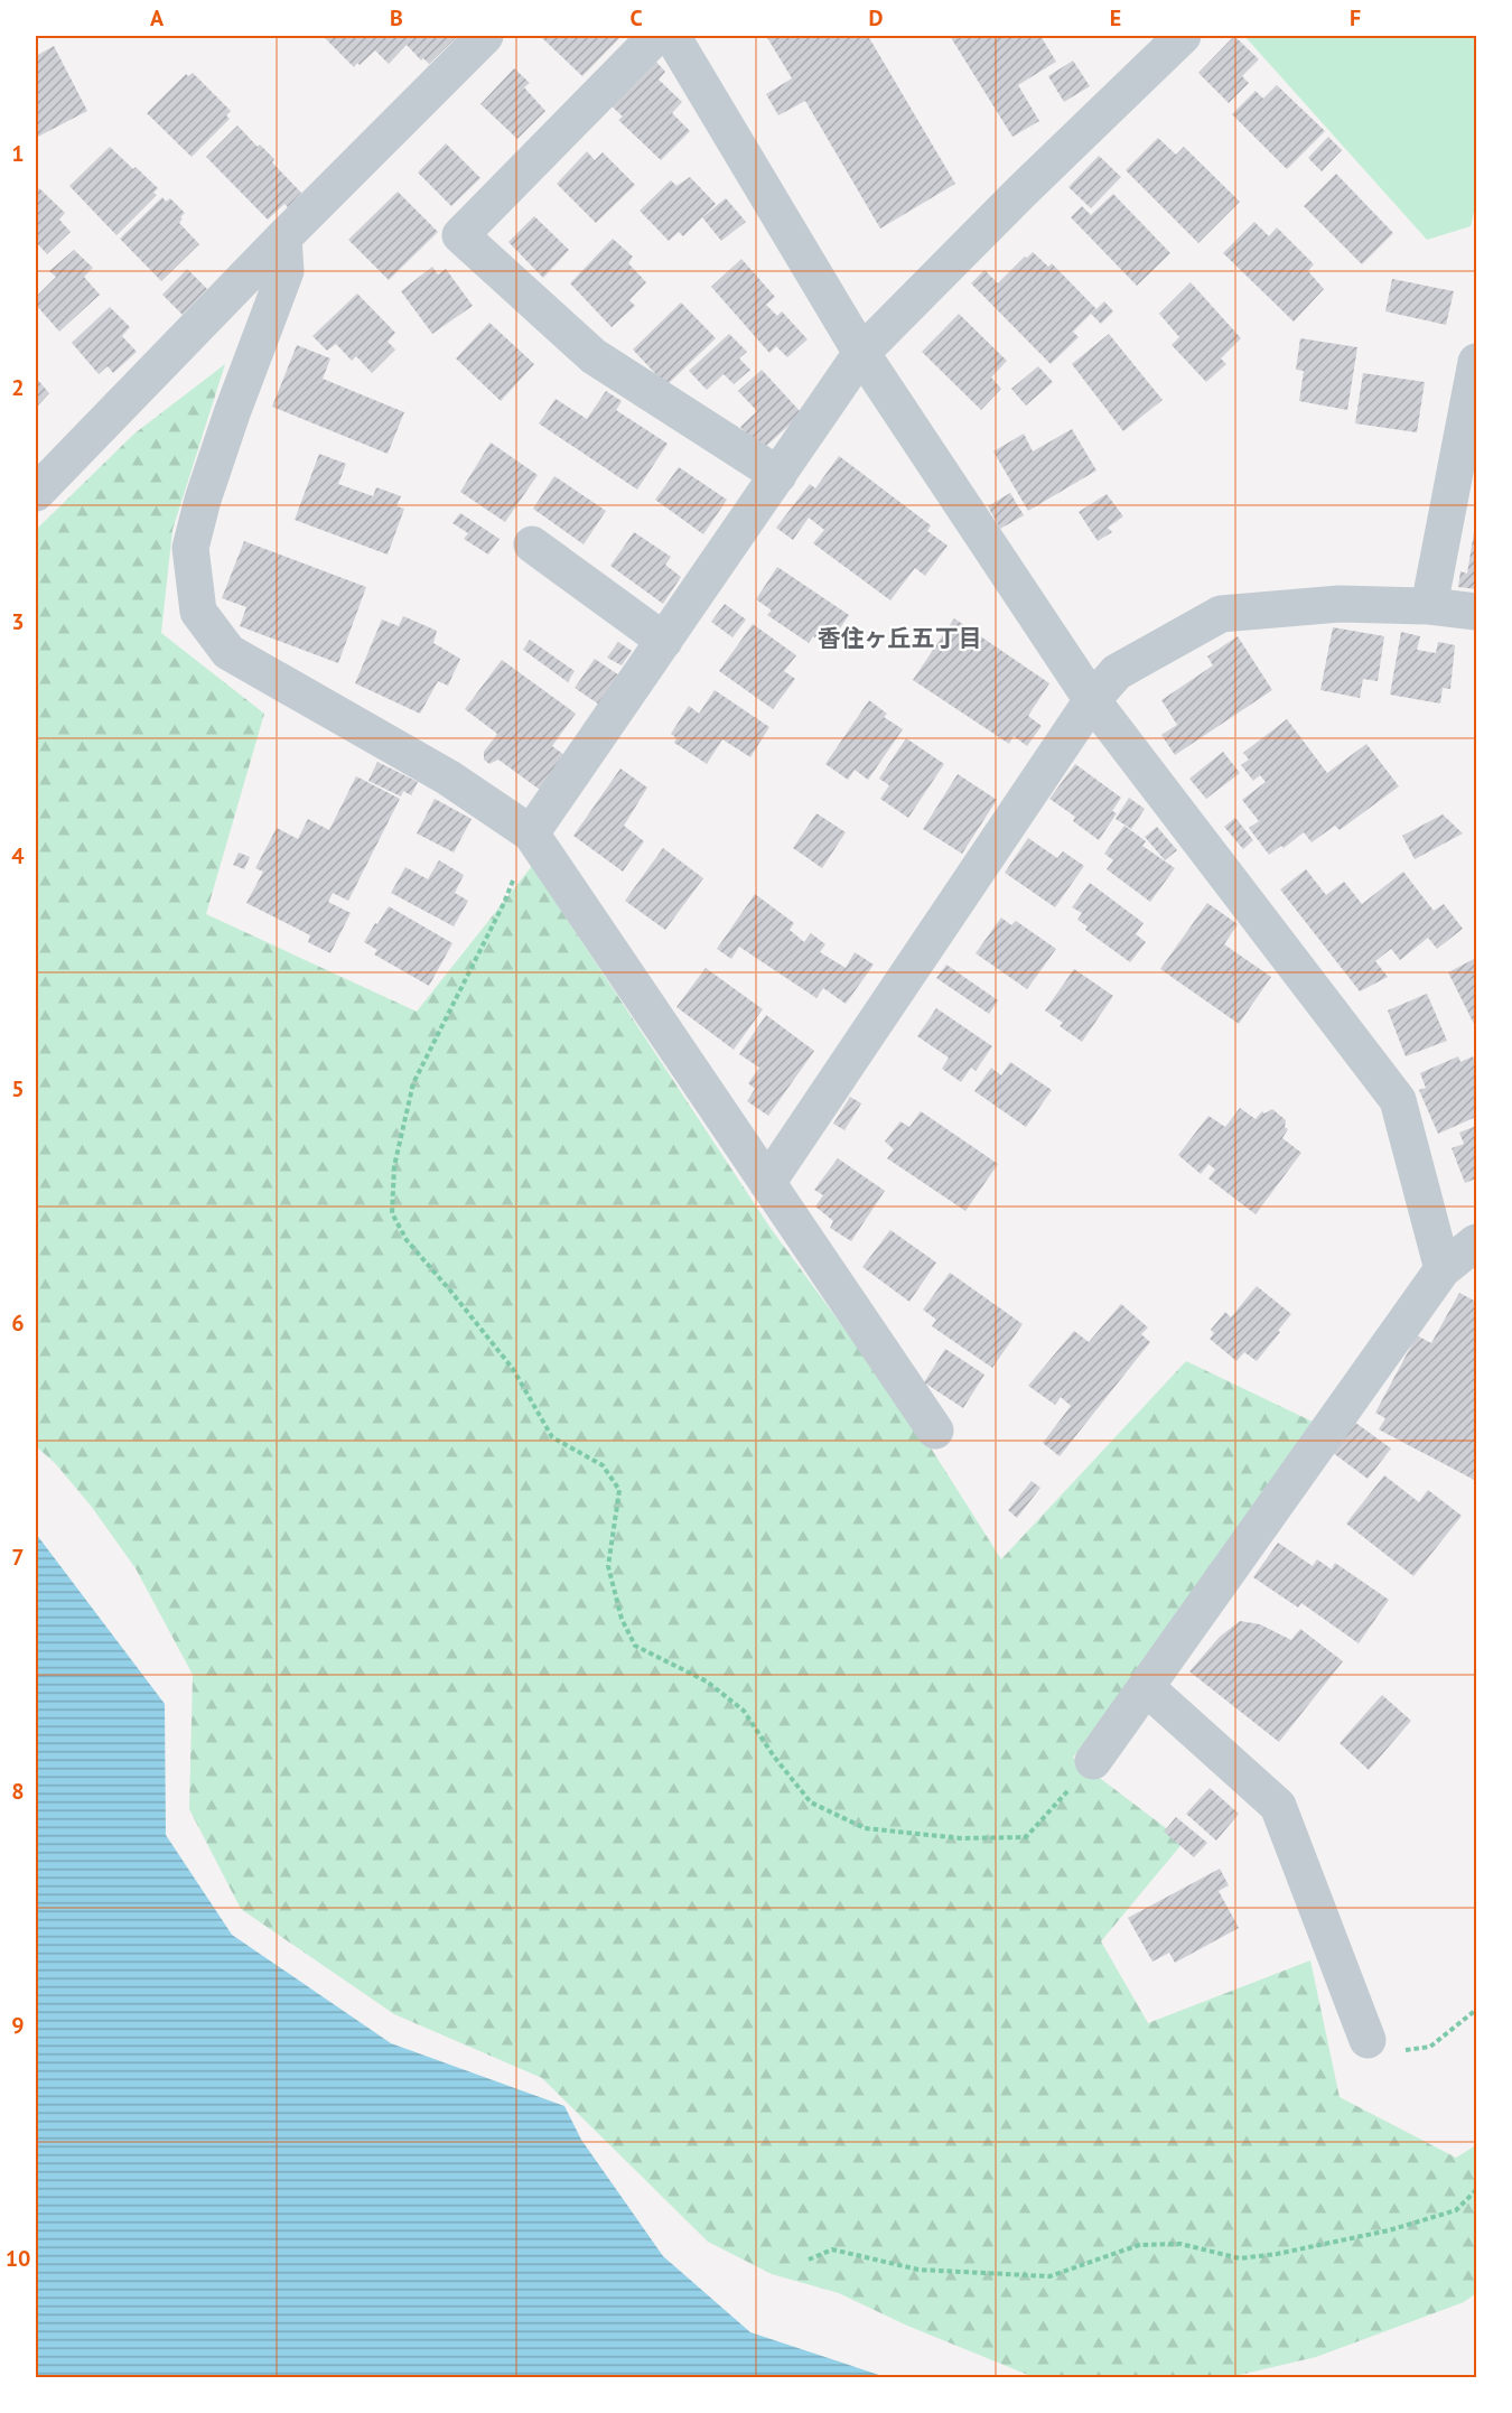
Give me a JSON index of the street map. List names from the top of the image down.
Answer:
{
  "districts": ["香住ヶ丘五丁目"],
  "grid": {
    "columns": [
      "A",
      "B",
      "C",
      "D",
      "E",
      "F"
    ],
    "rows": [
      "1",
      "2",
      "3",
      "4",
      "5",
      "6",
      "7",
      "8",
      "9",
      "10"
    ]
  }
}
